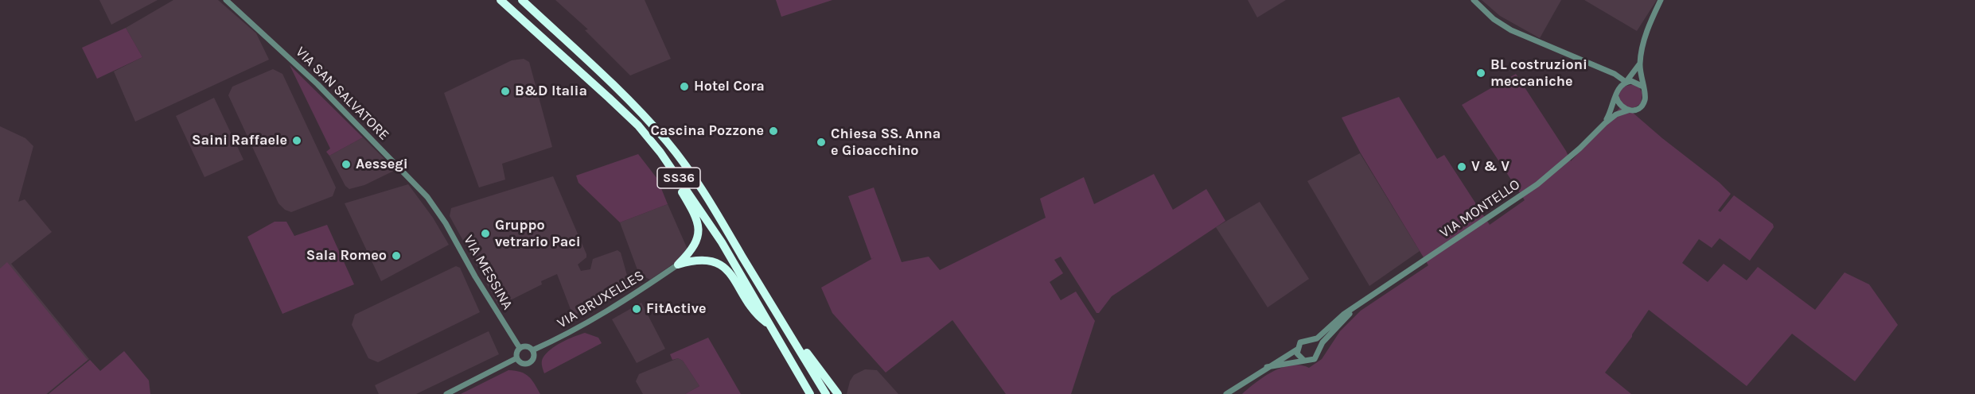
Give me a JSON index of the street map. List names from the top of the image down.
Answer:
{
  "streets": {
    "highway": ["SS36"],
    "street": [
      "VIA SAN SALVATORE",
      "VIA MONTELLO",
      "VIA MESSINA",
      "VIA BRUXELLES"
    ]
  },
  "crossings": [
    ["VIA SAN SALVATORE", "VIA MESSINA"],
    ["VIA MESSINA", "VIA BRUXELLES"]
  ],
  "places": [
    "BL costruzioni meccaniche",
    "Hotel Cora",
    "B&D Italia",
    "Cascina Pozzone",
    "Saini Raffaele",
    "Chiesa SS. Anna e Gioacchino",
    "Aessegi",
    "V & V",
    "Gruppo vetrario Paci",
    "Sala Romeo",
    "FitActive"
  ]
}
